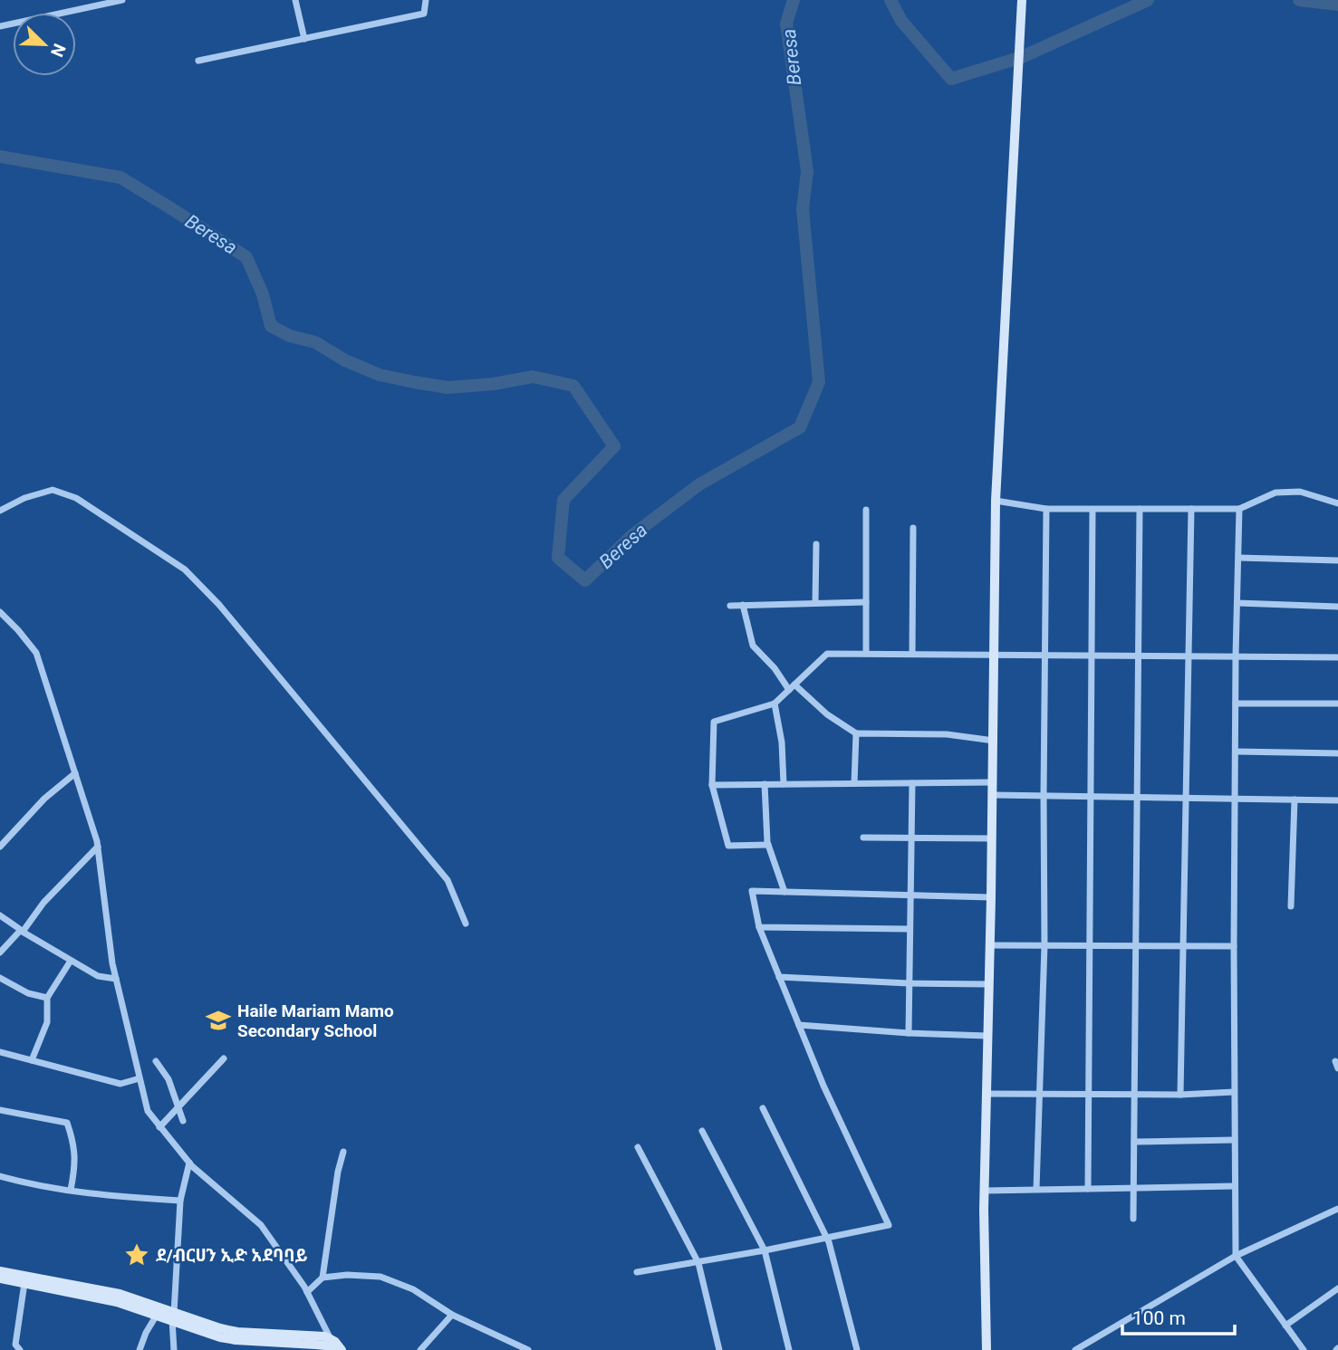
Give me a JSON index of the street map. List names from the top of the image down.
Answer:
{
  "water": ["Beresa"],
  "places": {
    "school or university": ["Haile Mariam Mamo Secondary School"],
    "place": ["ደ/ብርሀን ኢድ አደባባይ"]
  },
  "scale_bar": "100 m",
  "north": "bottom right"
}
